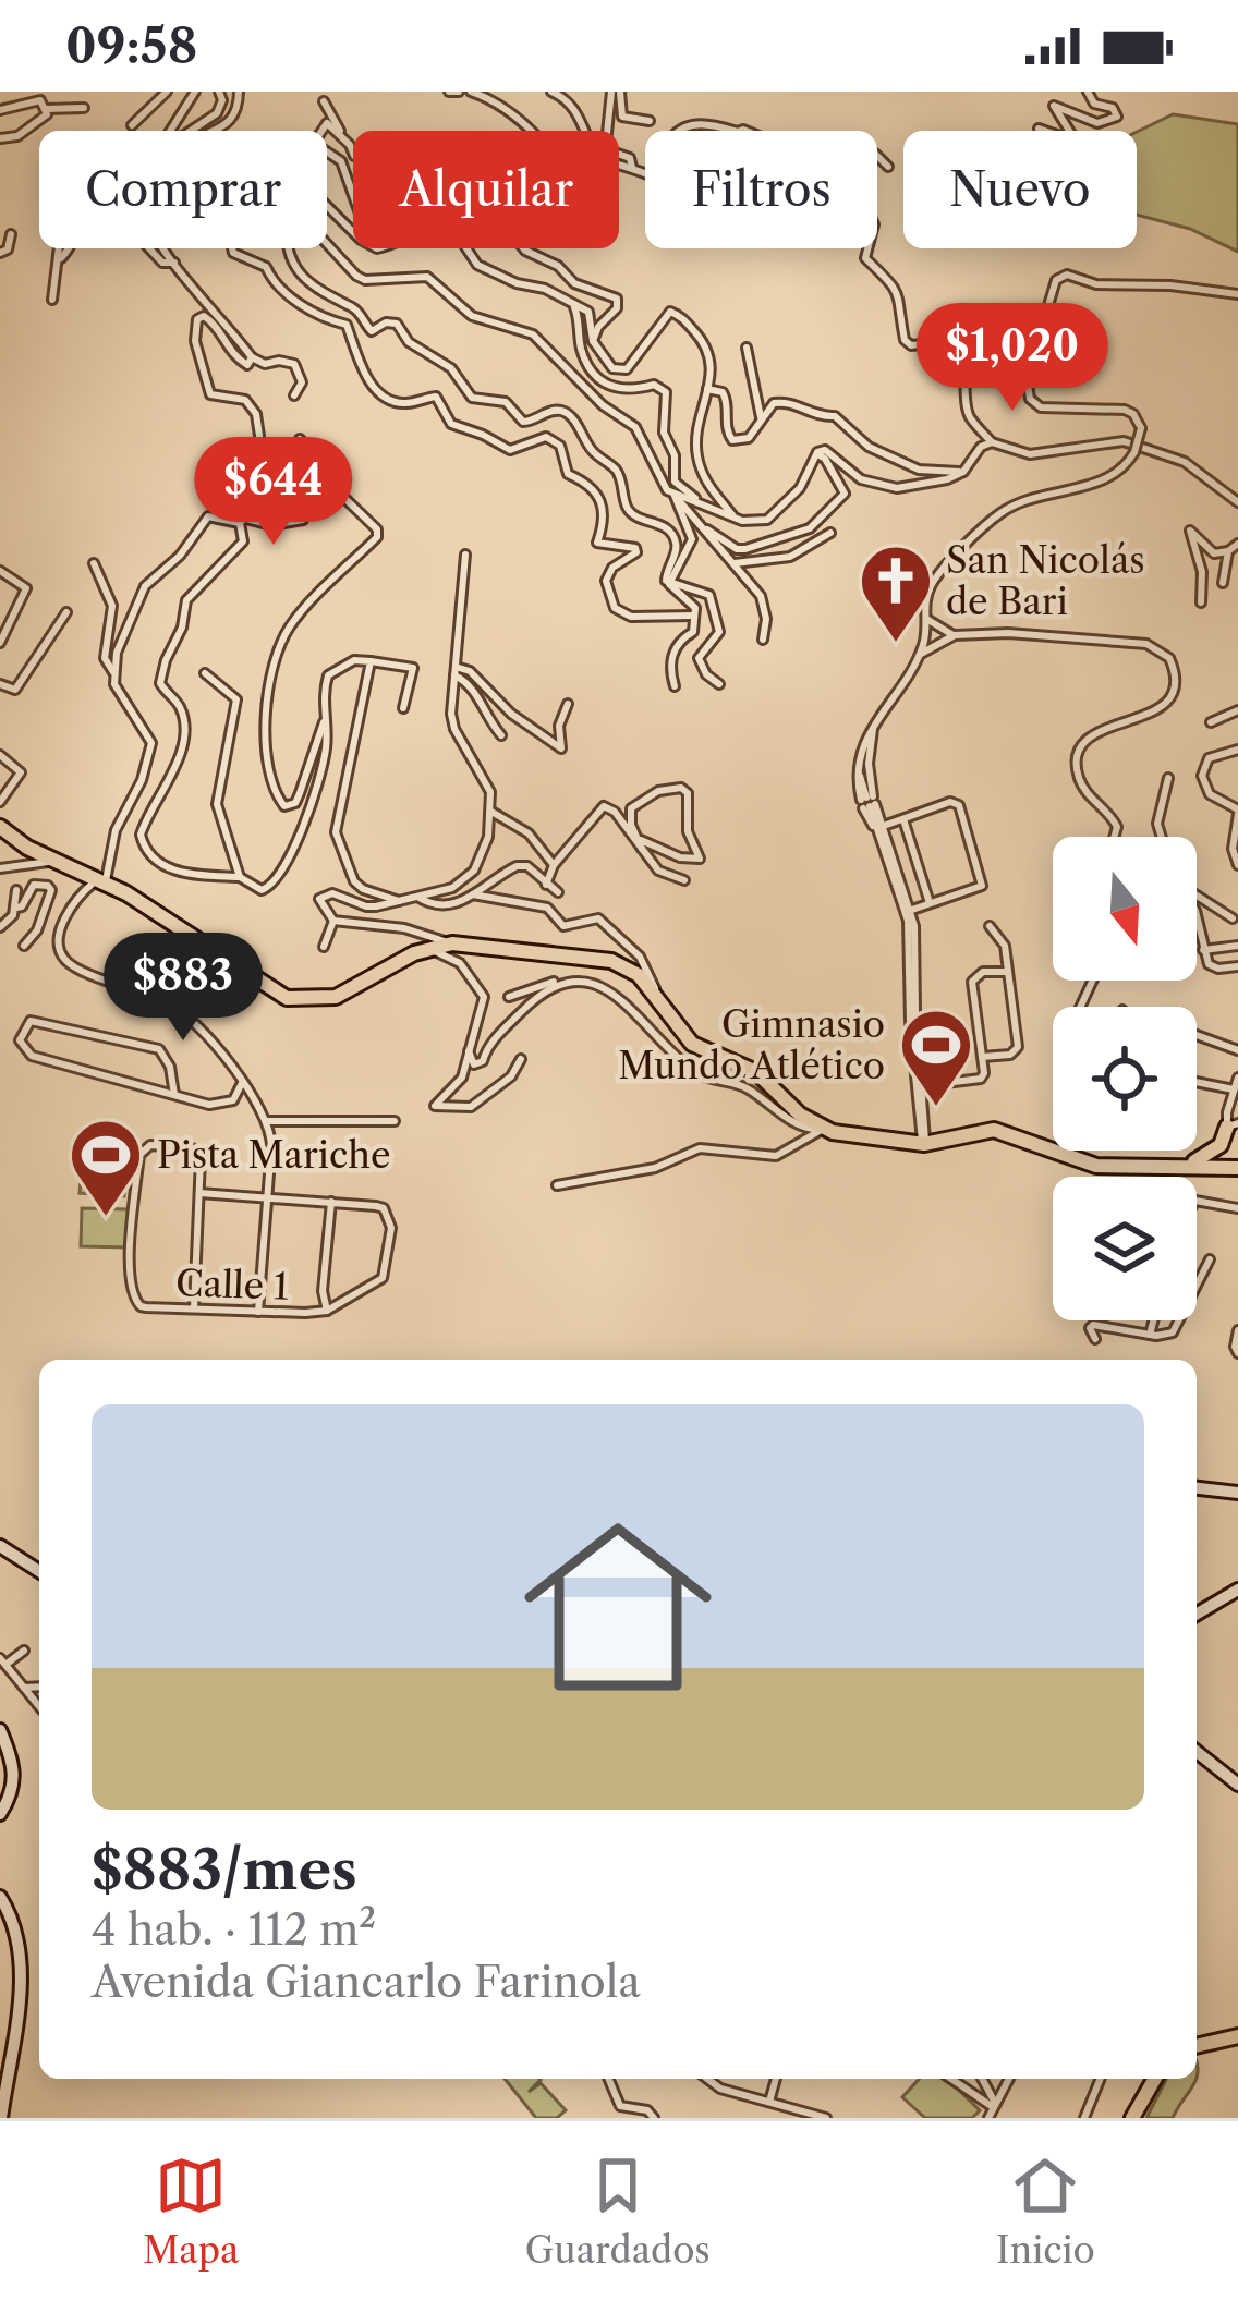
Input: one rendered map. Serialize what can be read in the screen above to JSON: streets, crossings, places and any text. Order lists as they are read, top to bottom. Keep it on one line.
{"streets":{"street":["Calle 1"]},"places":{"church":["San Nicolás de Bari"],"sports":["Gimnasio Mundo Atlético","Pista Mariche"]},"north":"bottom","page":{"status":"09:58","chip":["Comprar","Alquilar","Filtros","Nuevo"],"price":["$1,020","$644","$883"],"list":[{"name":"$883/mes","note":"4 hab. · 112 m² · Avenida Giancarlo Farinola"}],"tabs":["Mapa","Guardados","Inicio"]}}
